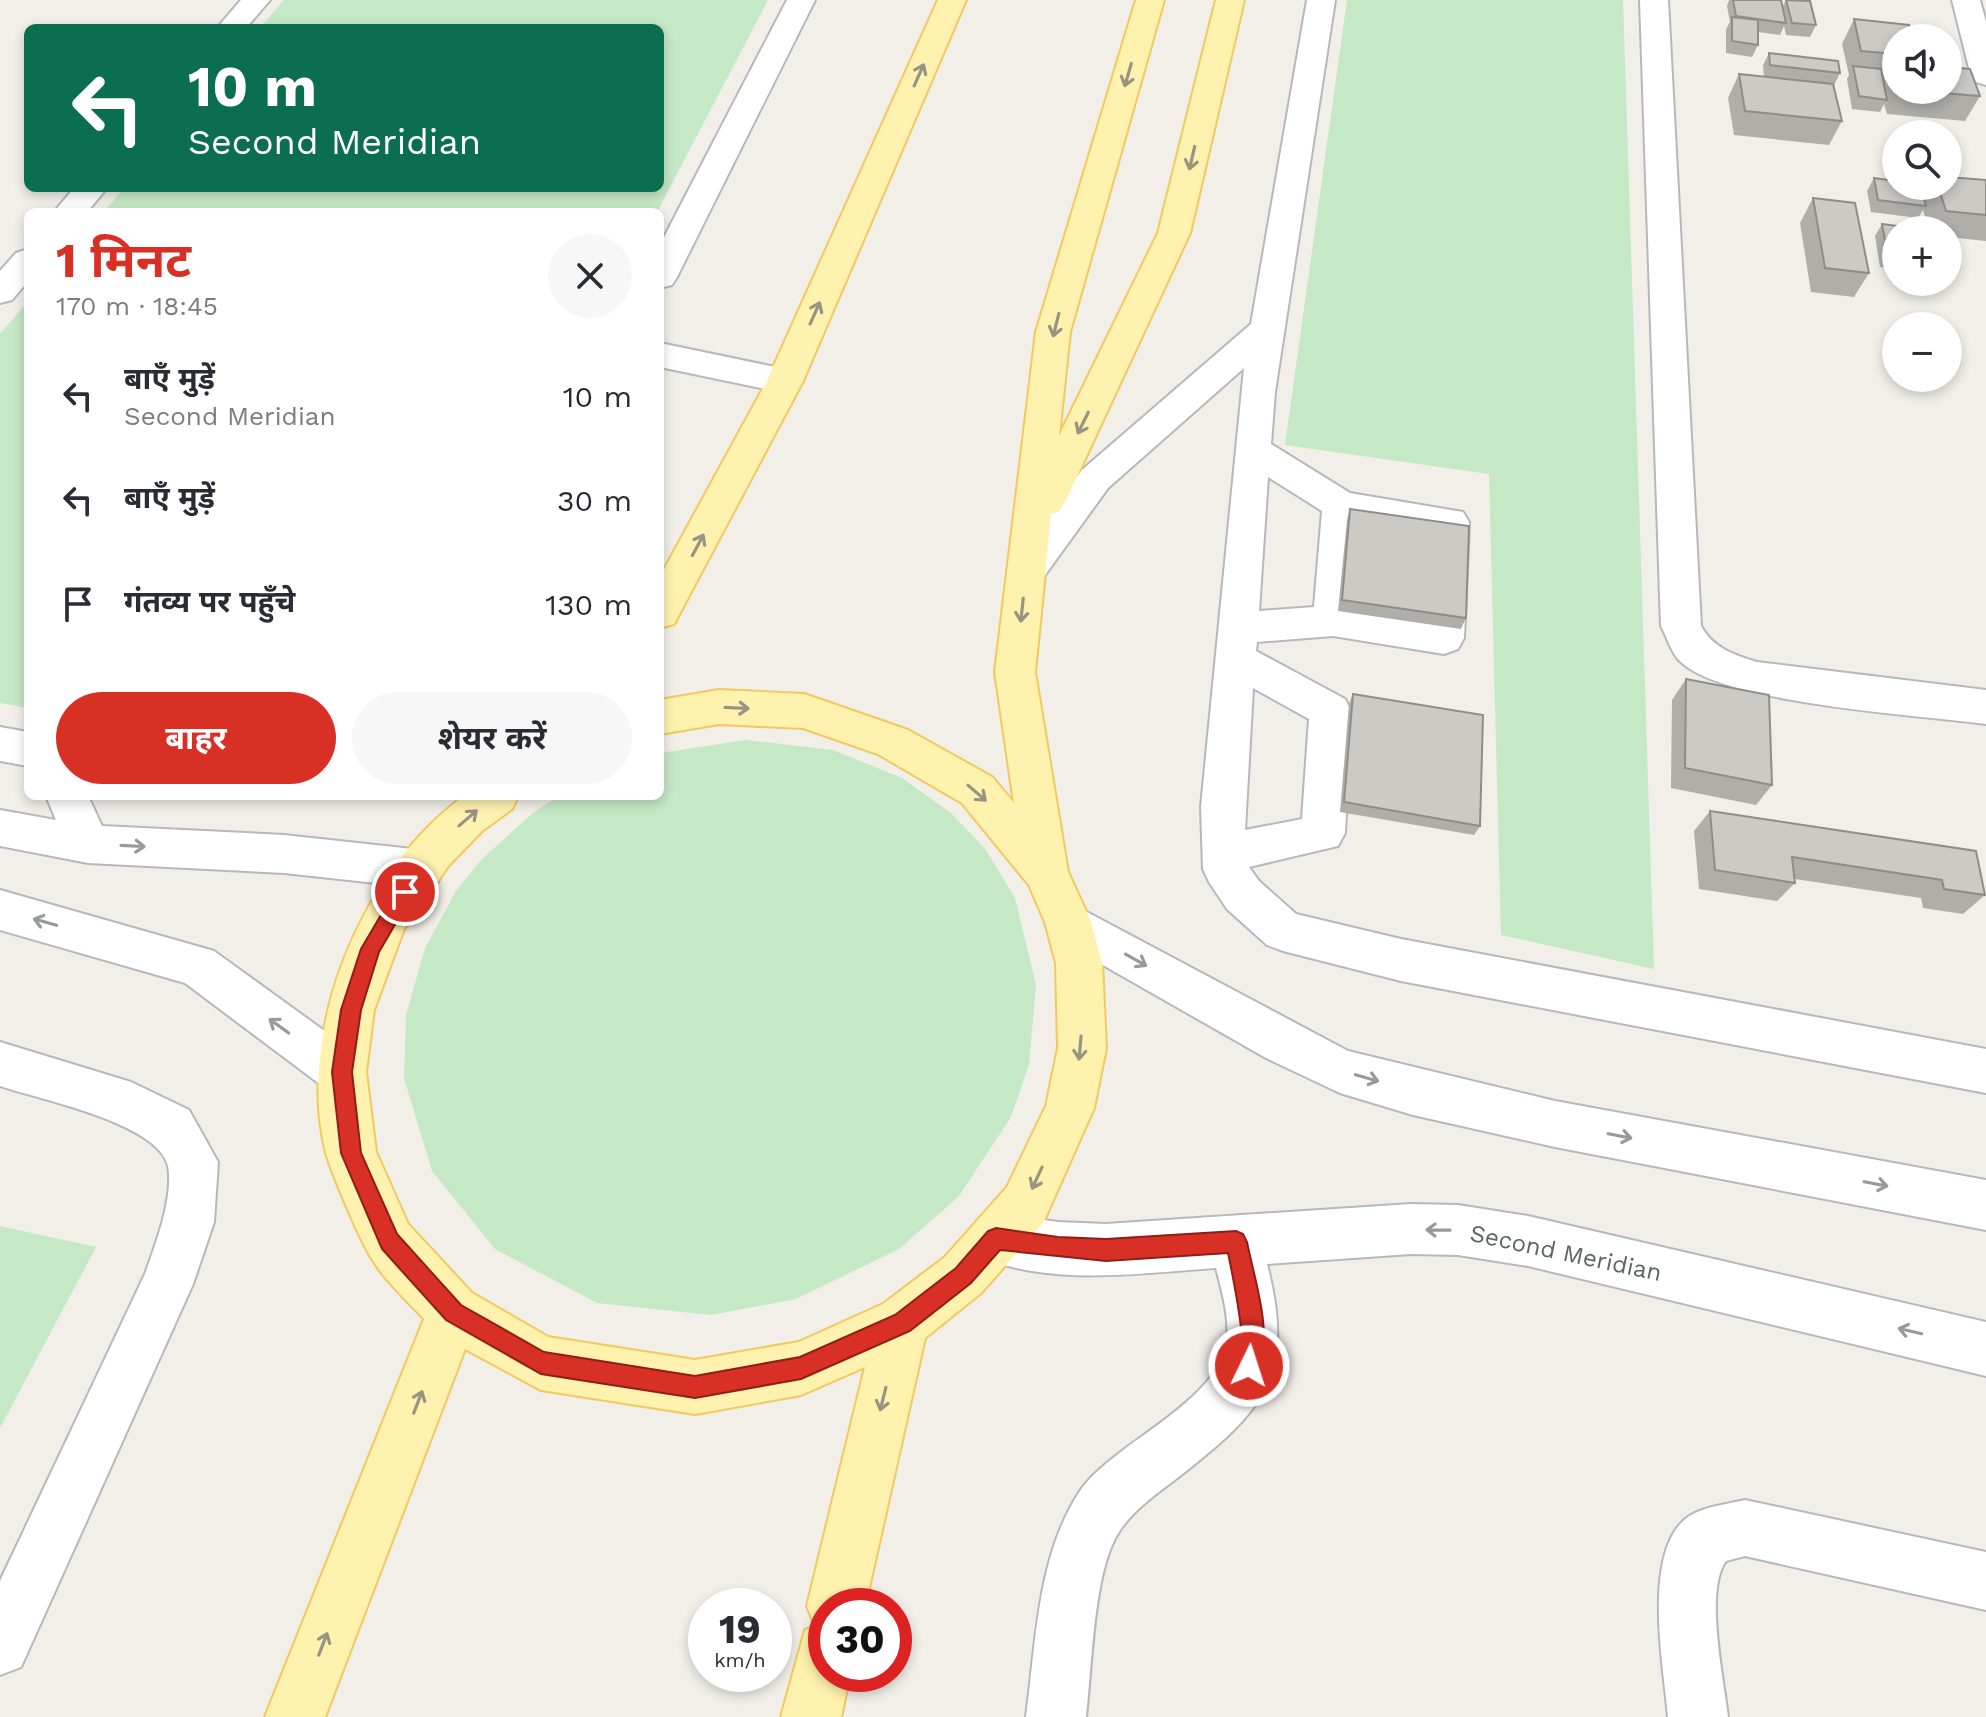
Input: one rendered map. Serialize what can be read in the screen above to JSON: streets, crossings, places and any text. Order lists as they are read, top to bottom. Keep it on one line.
{"streets":{"street":["Second Meridian"]},"page":{"map_buttons":["+","−"],"turn":["10 m","Second Meridian"],"heading":["1 मिनट","170 m · 18:45"],"list":[{"name":"बाएँ मुड़ें","note":"Second Meridian","value":"10 m"},{"name":"बाएँ मुड़ें","value":"30 m"},{"name":"गंतव्य पर पहुँचे","value":"130 m"}],"buttons":["बाहर","शेयर करें"],"speed":"19 km/h","limit":"30"}}
